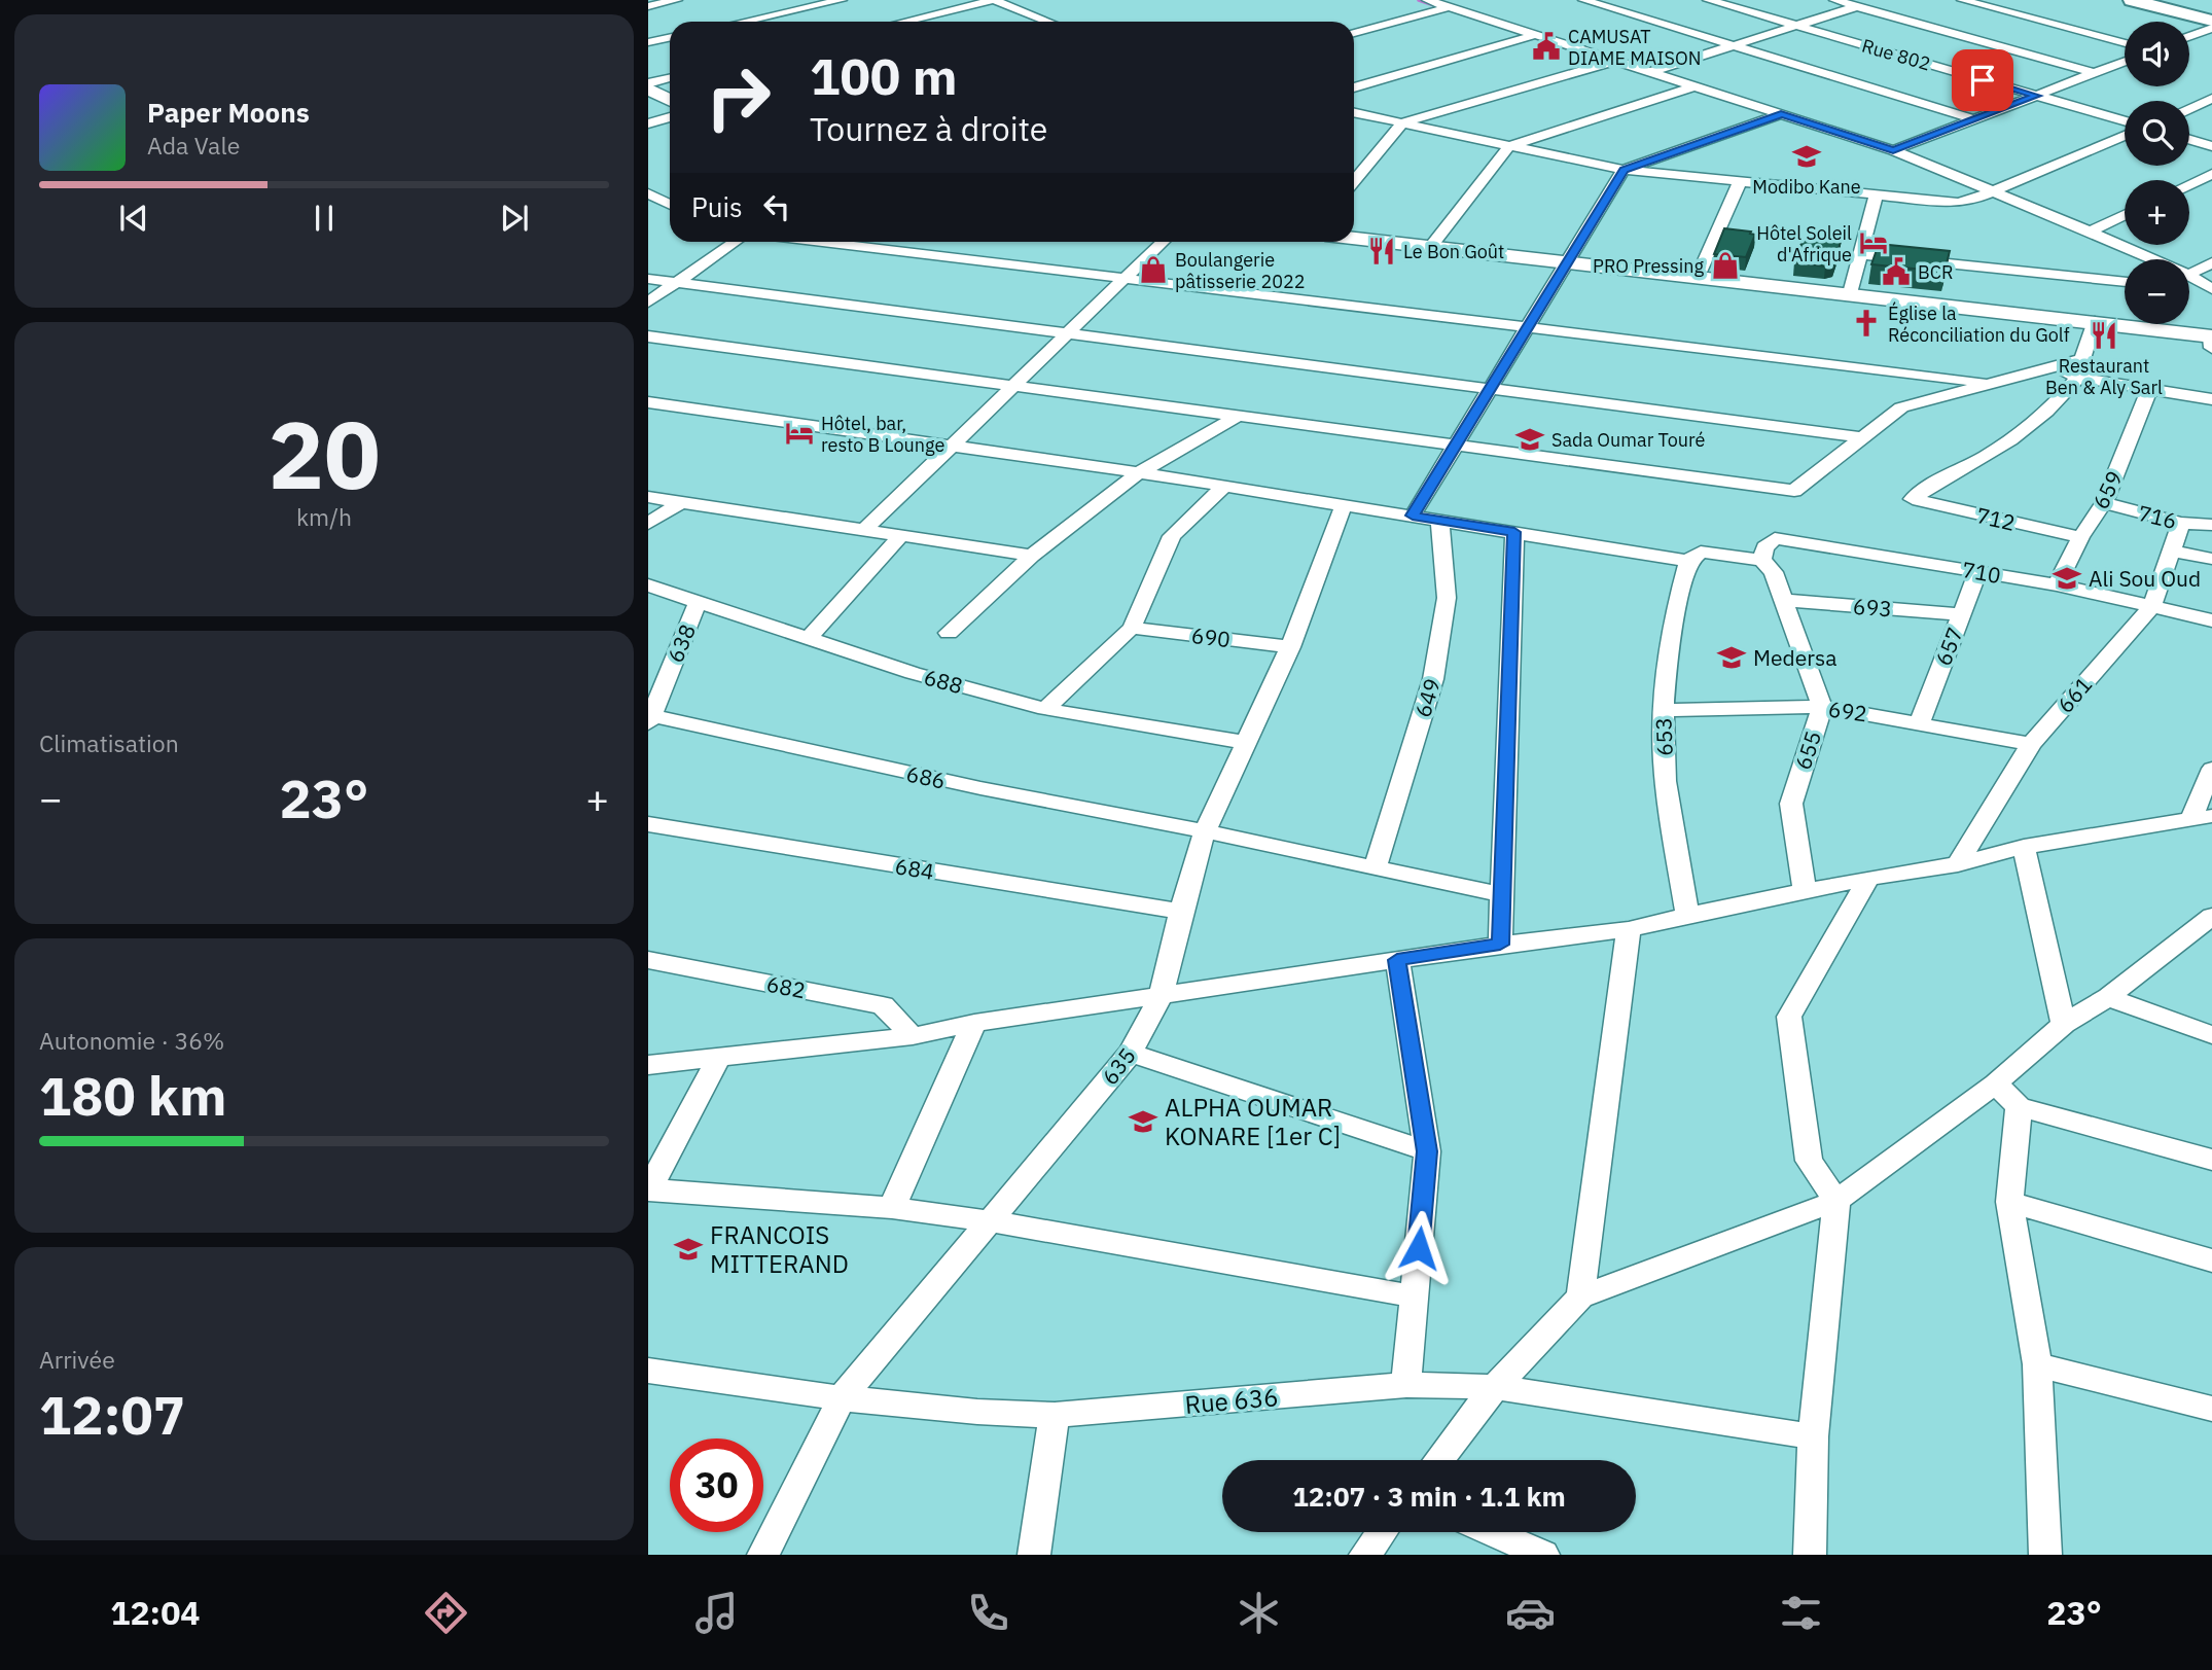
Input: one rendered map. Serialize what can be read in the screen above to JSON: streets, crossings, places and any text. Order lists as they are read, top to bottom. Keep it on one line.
{"streets":{"street":["Rue 802","659","716","712","710","693","690","638","657","688","661","649","692","653","655","686","684","682","635","Rue 636"]},"crossings":[["659","716"],["659","712"],["659","710"],["716","661"],["710","657"],["710","661"],["710","655"],["693","657"],["693","655"],["690","635"],["638","688"],["638","686"],["657","692"],["688","635"],["661","692"],["649","686"],["692","653"],["692","655"],["686","635"],["684","635"],["635","Rue 636"]],"places":{"public building":["CAMUSAT DIAME MAISON","BCR"],"school or university":["Modibo Kane","Sada Oumar Touré","Ali Sou Oud","Medersa","ALPHA OUMAR KONARE [1er C]","FRANCOIS MITTERAND"],"hotel":["Hôtel Soleil d'Afrique","Hôtel, bar, resto B Lounge"],"restaurant":["Le Bon Goût","Restaurant Ben & Aly Sarl"],"shop":["PRO Pressing","Boulangerie pâtisserie 2022"],"church":["Église la Réconciliation du Golf"]},"page":{"map_buttons":["+","−"],"turn":["100 m","Tournez à droite"],"song":["Paper Moons","Ada Vale"],"then":"Puis","tile":[["20","km/h"],"Climatisation",["Autonomie · 36%","180 km"],["Arrivée","12:07"]],"heat":["−","23°","+"],"limit":"30","trip":"12:07 · 3 min · 1.1 km","tabs":["12:04","23°"]}}
